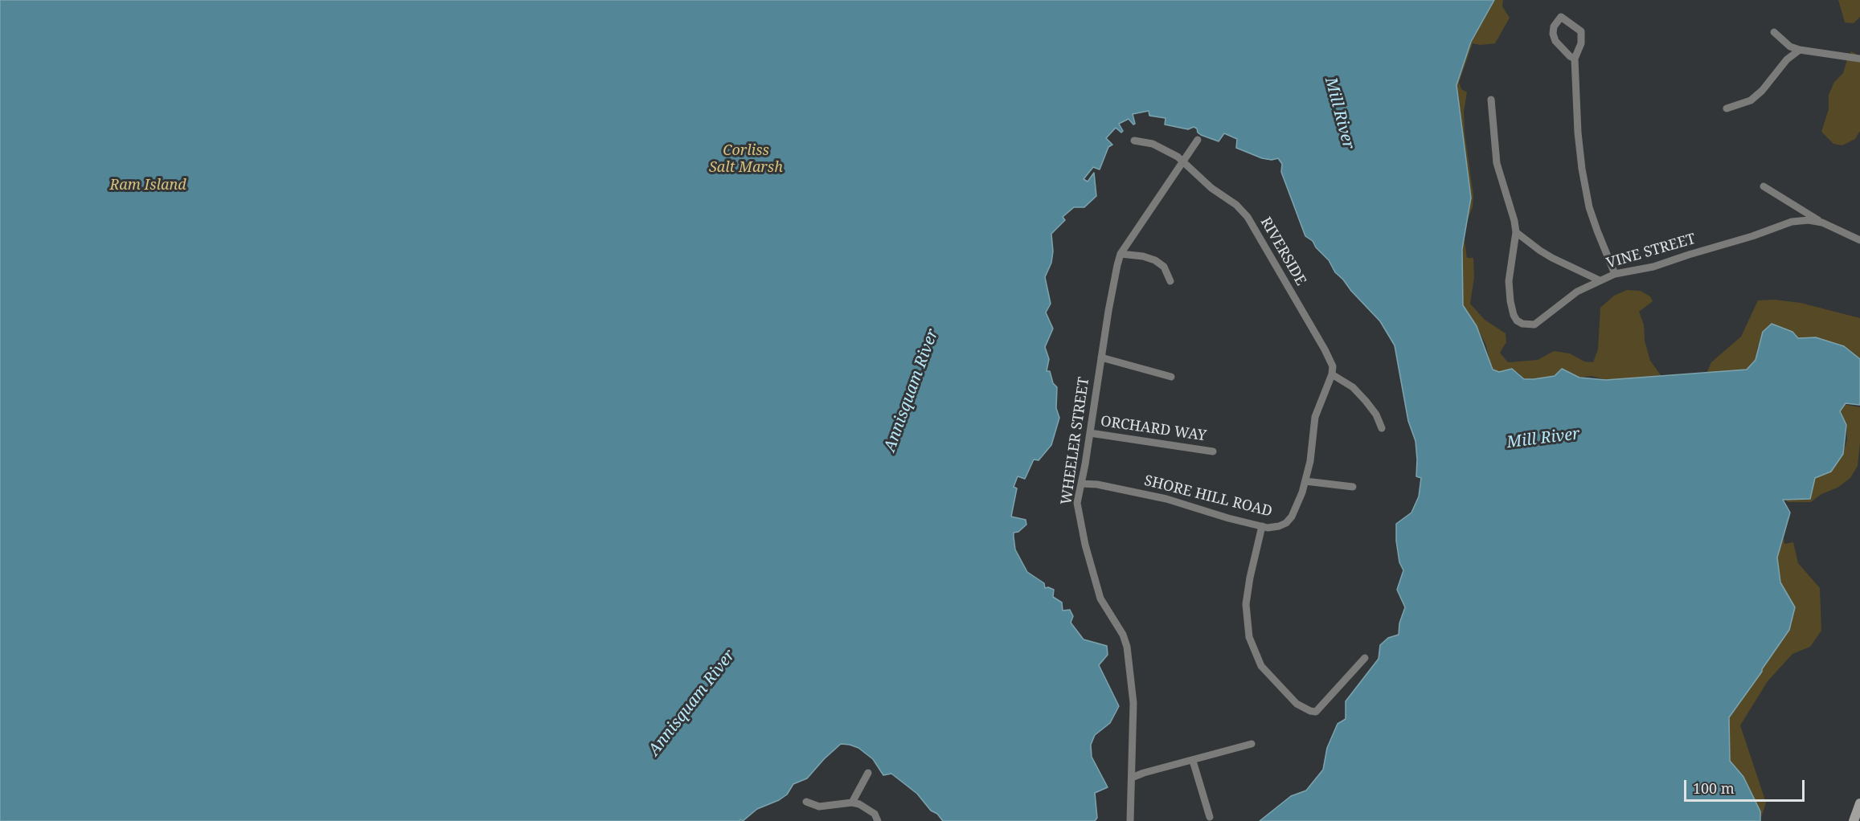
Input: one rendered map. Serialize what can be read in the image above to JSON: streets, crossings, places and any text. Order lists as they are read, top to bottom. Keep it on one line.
{"streets":{"street":["RIVERSIDE","VINE STREET","ORCHARD WAY","WHEELER STREET","SHORE HILL ROAD"]},"crossings":[["RIVERSIDE","WHEELER STREET"],["RIVERSIDE","SHORE HILL ROAD"],["ORCHARD WAY","WHEELER STREET"],["WHEELER STREET","SHORE HILL ROAD"]],"water":["Mill River","Annisquam River"],"parks":["Corliss Salt Marsh","Ram Island"],"scale_bar":"100 m"}
